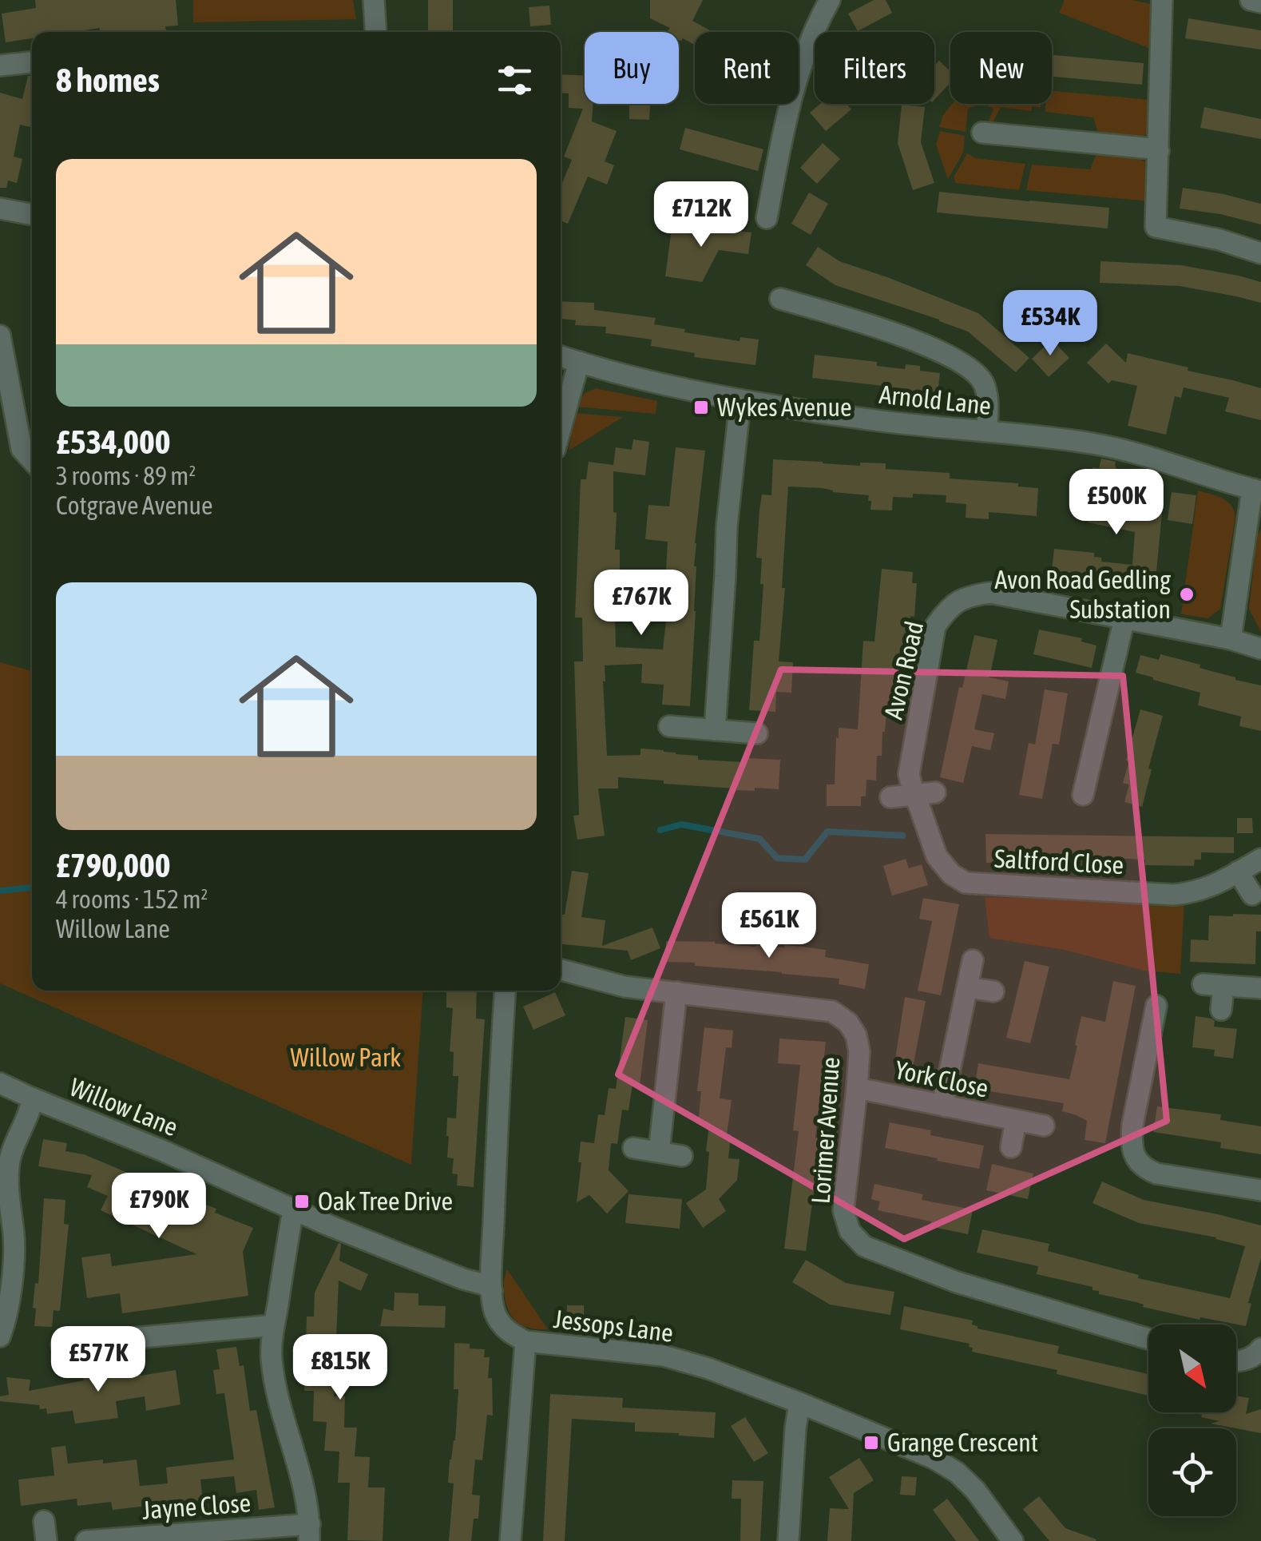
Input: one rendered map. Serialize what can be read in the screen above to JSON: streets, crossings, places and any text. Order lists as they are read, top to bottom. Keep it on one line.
{"streets":{"street":["Arnold Lane","Avon Road","Saltford Close","York Close","Willow Lane","Lorimer Avenue","Jessops Lane","Jayne Close"]},"crossings":[["Avon Road","Saltford Close"],["York Close","Lorimer Avenue"],["Willow Lane","Jessops Lane"]],"parks":["Willow Park"],"places":{"transit":["Wykes Avenue","Oak Tree Drive","Grange Crescent"],"other":["Avon Road Gedling Substation"]},"north":"bottom right","page":{"chip":["Buy","Rent","Filters","New"],"heading":"8 homes","list":[{"name":"£534,000","note":"3 rooms · 89 m² · Cotgrave Avenue"},{"name":"£790,000","note":"4 rooms · 152 m² · Willow Lane"}],"price":["£712K","£534K","£500K","£767K","£561K","£790K","£577K","£815K"]}}
